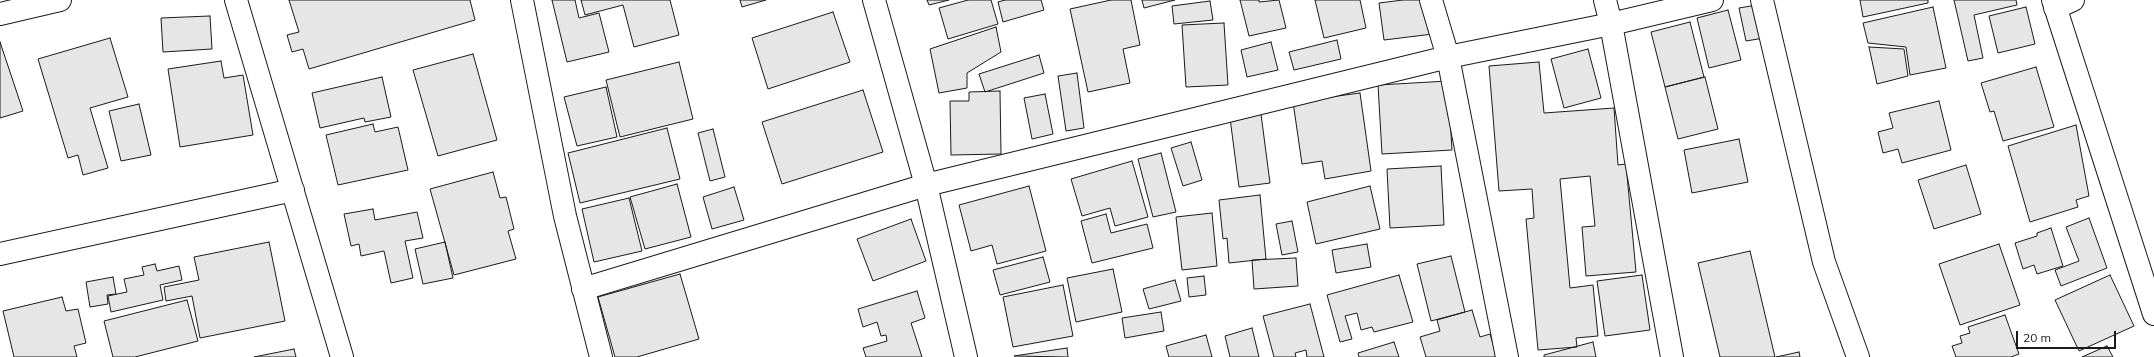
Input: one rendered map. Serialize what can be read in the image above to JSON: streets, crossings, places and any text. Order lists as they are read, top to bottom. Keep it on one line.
{"scale_bar":"20 m"}
